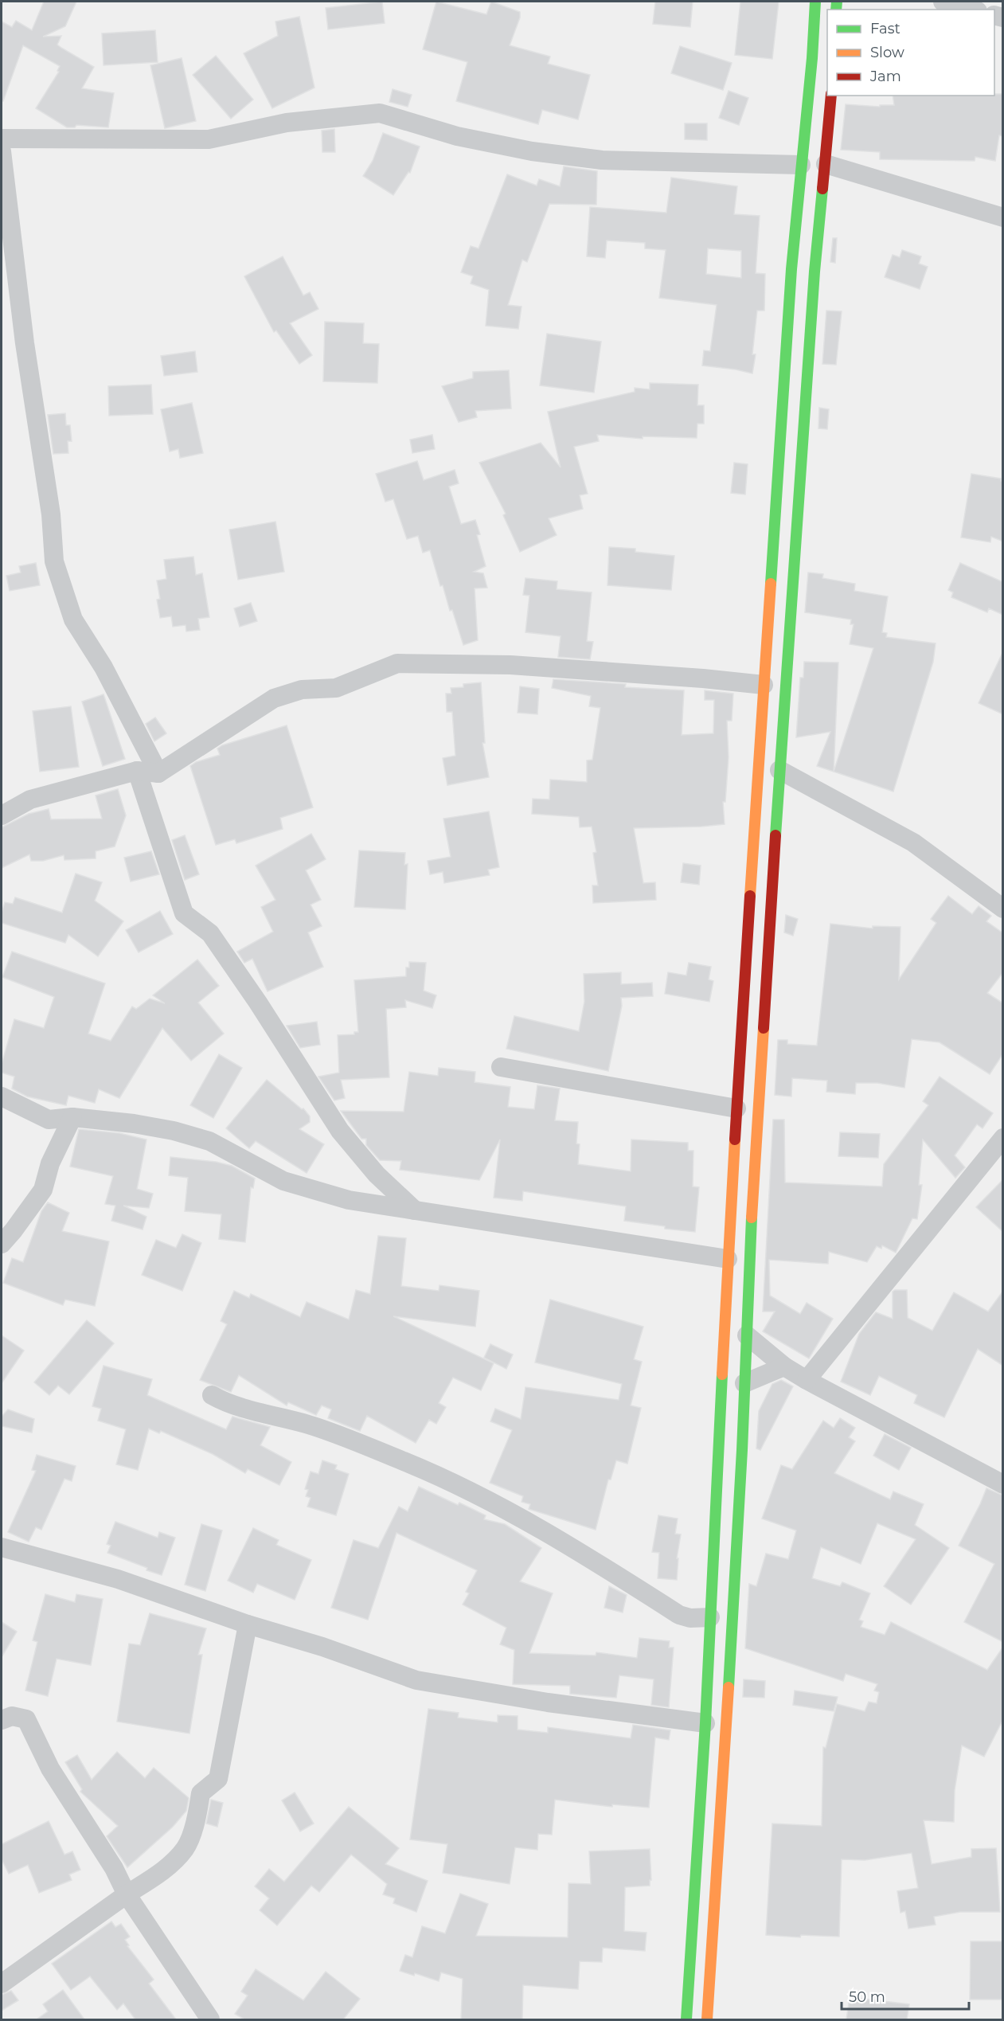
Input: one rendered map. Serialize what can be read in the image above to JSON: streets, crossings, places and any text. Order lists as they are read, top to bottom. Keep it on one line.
{"legend":["Fast","Slow","Jam"],"scale_bar":"50 m"}
